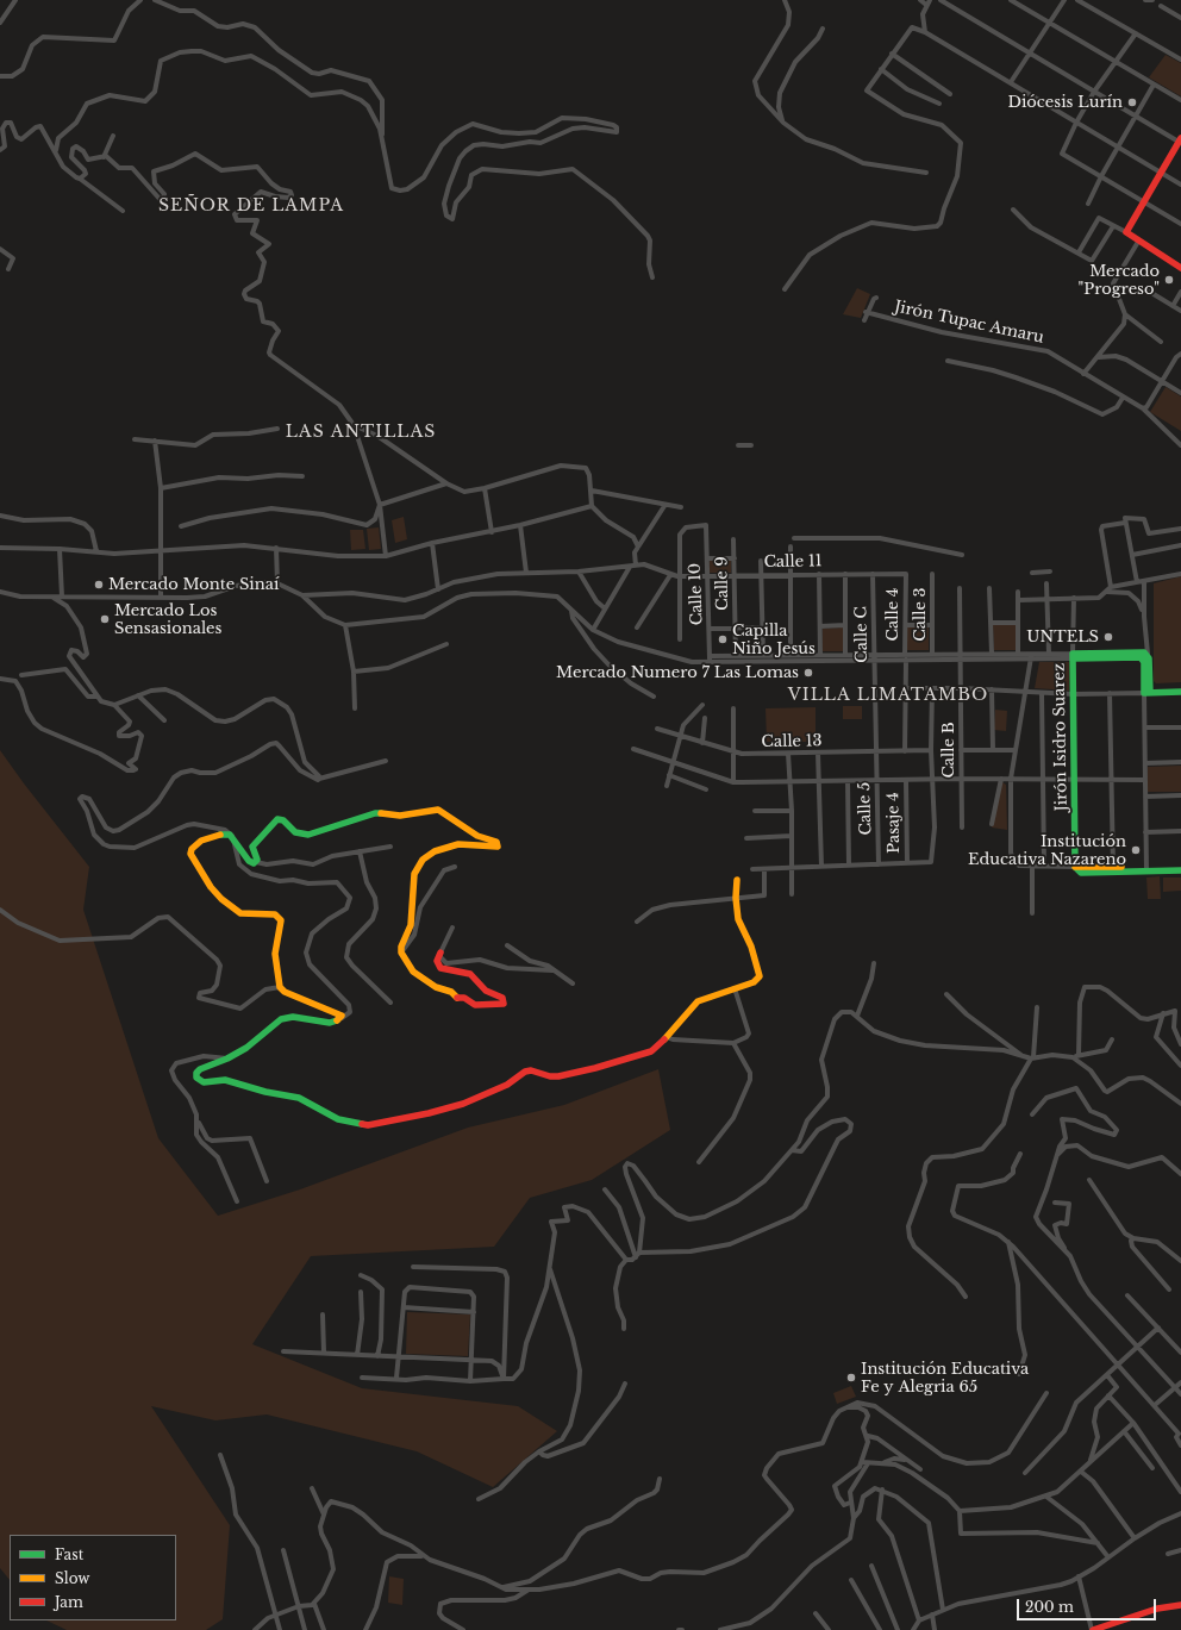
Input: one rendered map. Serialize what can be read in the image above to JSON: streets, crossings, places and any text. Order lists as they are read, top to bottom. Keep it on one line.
{"streets":{"street":["Jirón Tupac Amaru","Calle 11","Calle 9","Calle 10","Calle 4","Calle 3","Calle C","Jirón Isidro Suarez","Calle 13","Calle B","Calle 5","Pasaje 4"]},"crossings":[["Calle 11","Calle 9"],["Calle 11","Calle 10"],["Calle 11","Calle 4"],["Calle 11","Calle C"],["Calle 4","Calle 13"],["Calle C","Calle 13"],["Calle C","Calle 5"],["Calle 13","Calle 5"]],"districts":["SEÑOR DE LAMPA","LAS ANTILLAS","VILLA LIMATAMBO"],"places":["Diócesis Lurín","Mercado \"Progreso\"","Mercado Monte Sinaí","Mercado Los Sensasionales","UNTELS","Capilla Niño Jesús","Mercado Numero 7 Las Lomas","Institución Educativa Nazareno","Institución Educativa Fe y Alegria 65"],"legend":["Fast","Slow","Jam"],"scale_bar":"200 m"}
